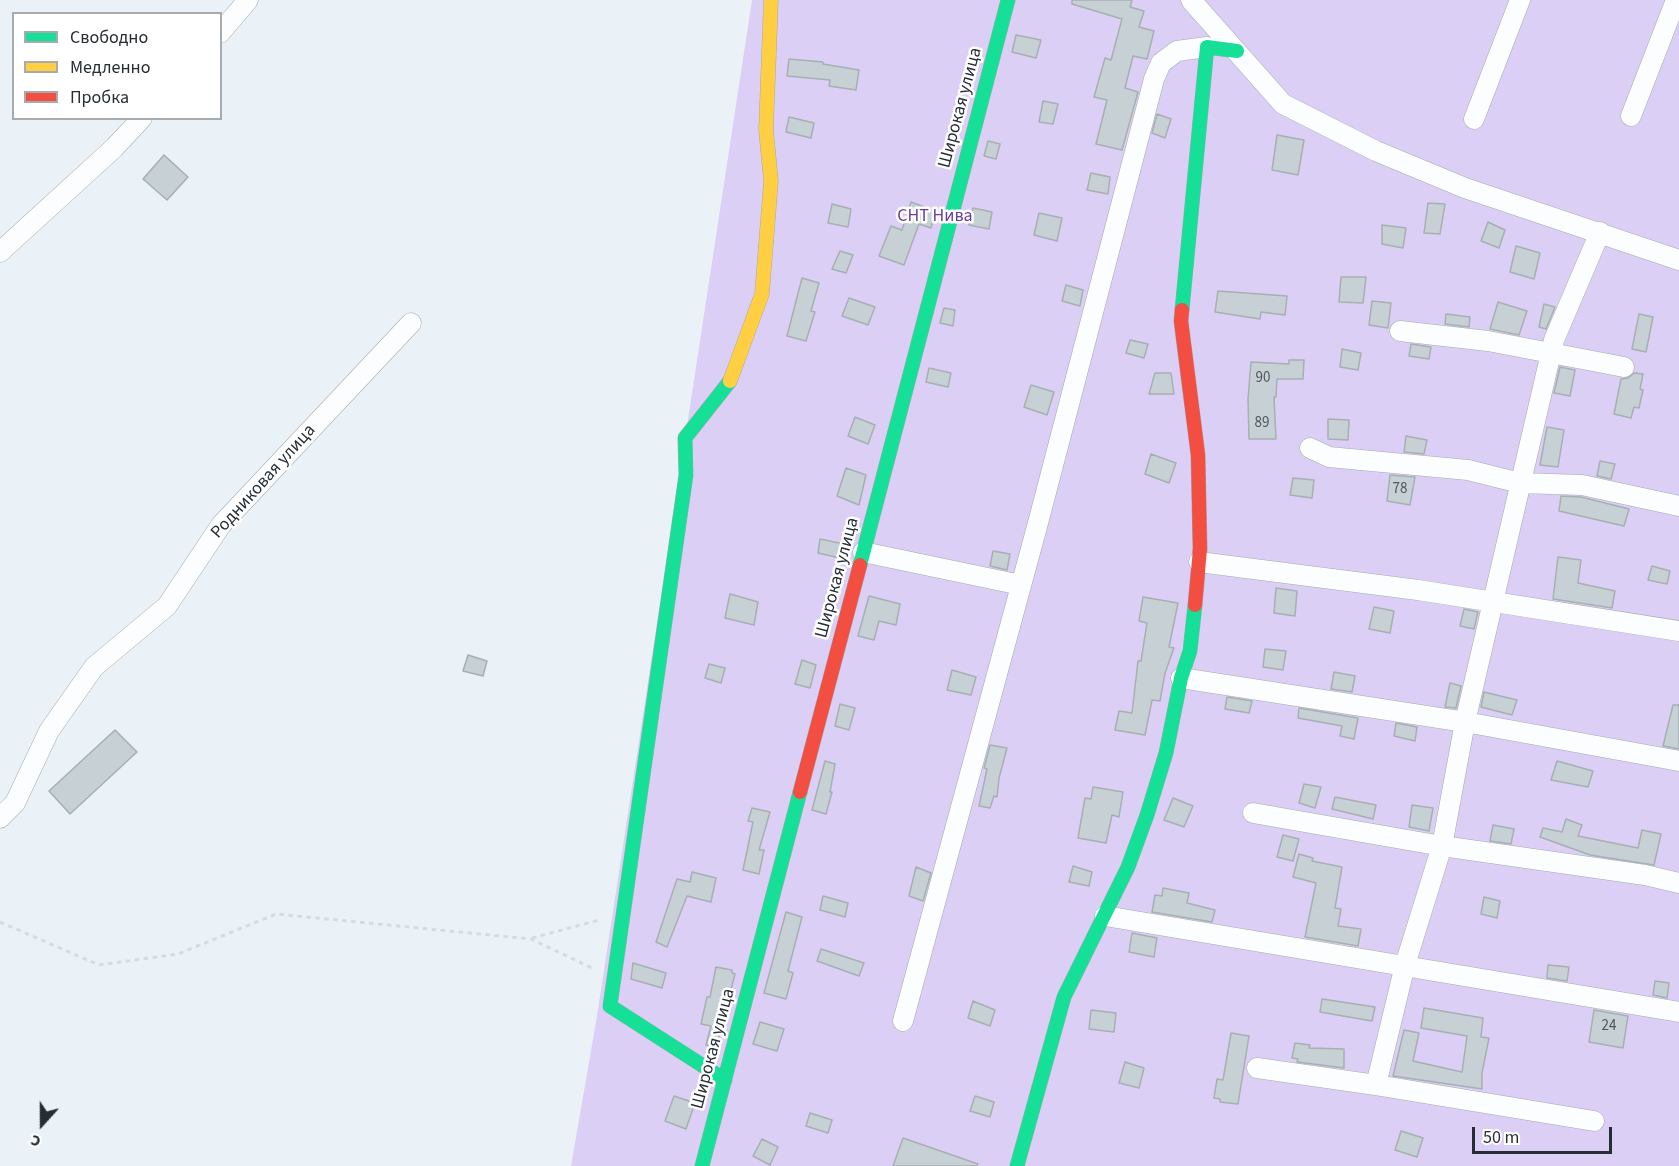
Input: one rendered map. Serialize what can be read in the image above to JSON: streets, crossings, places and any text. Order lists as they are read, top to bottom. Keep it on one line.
{"streets":{"street":["Широкая улица","Родниковая улица"]},"parks":["СНТ Нива"],"house_numbers":["90","89","78","24"],"legend":["Свободно","Медленно","Пробка"],"scale_bar":"50 m","north":"bottom"}
